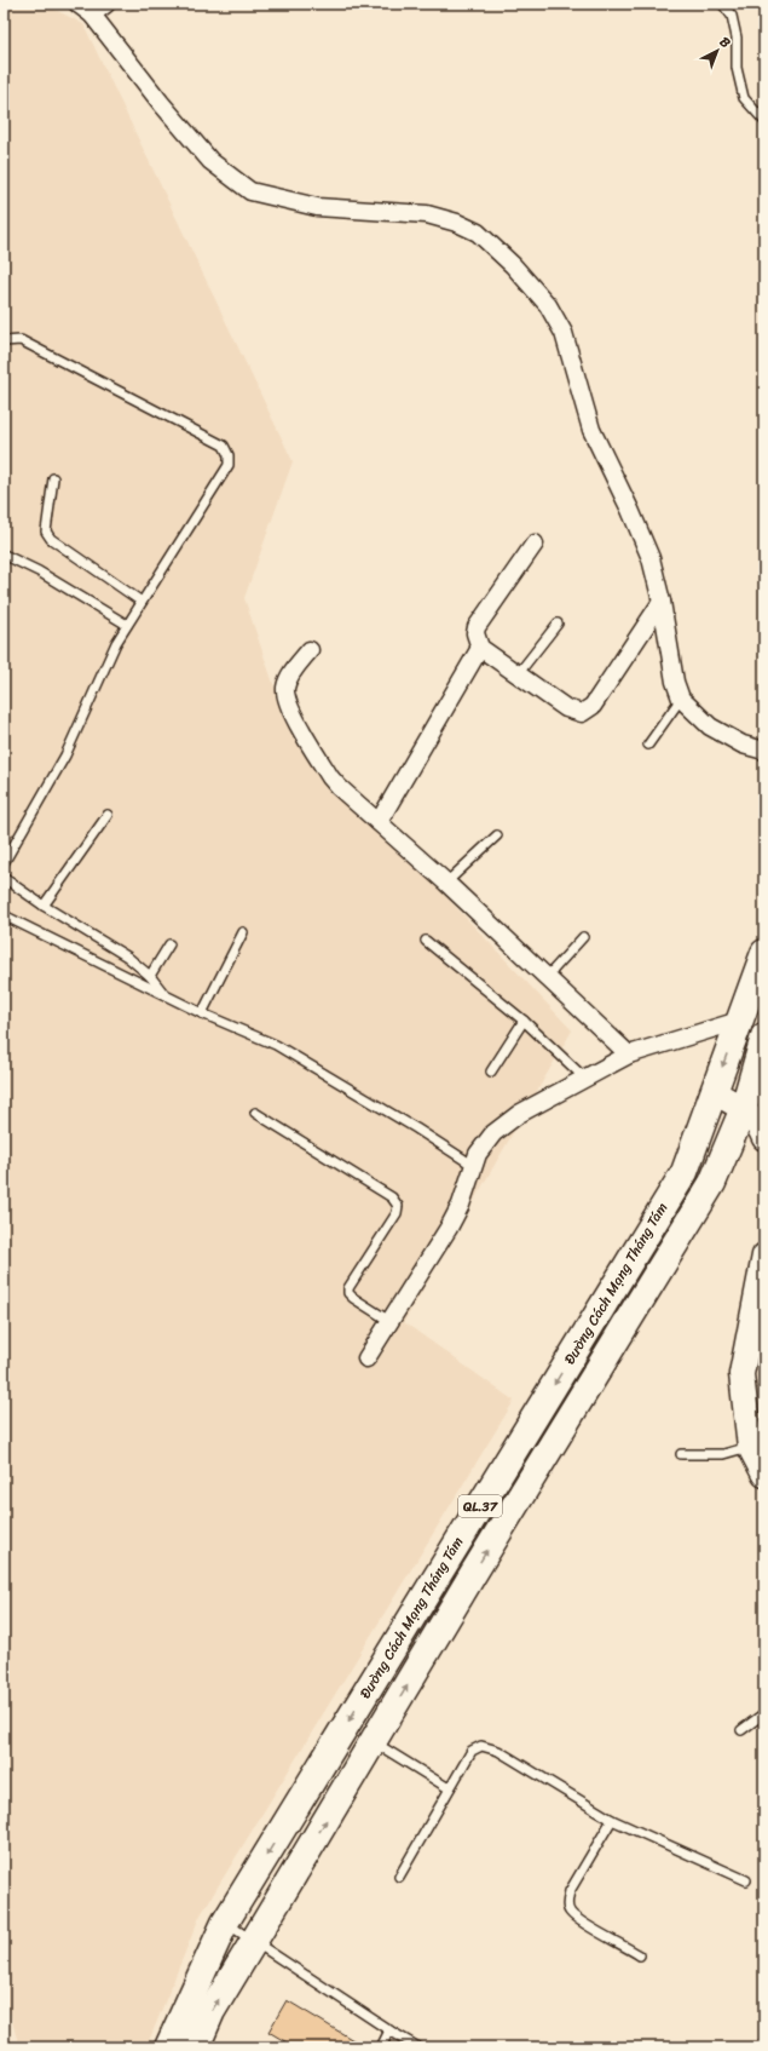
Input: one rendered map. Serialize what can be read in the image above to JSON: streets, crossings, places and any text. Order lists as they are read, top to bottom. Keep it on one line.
{"streets":{"main road":["Đường Cách Mạng Tháng Tám","QL.37"]},"north":"top right"}
